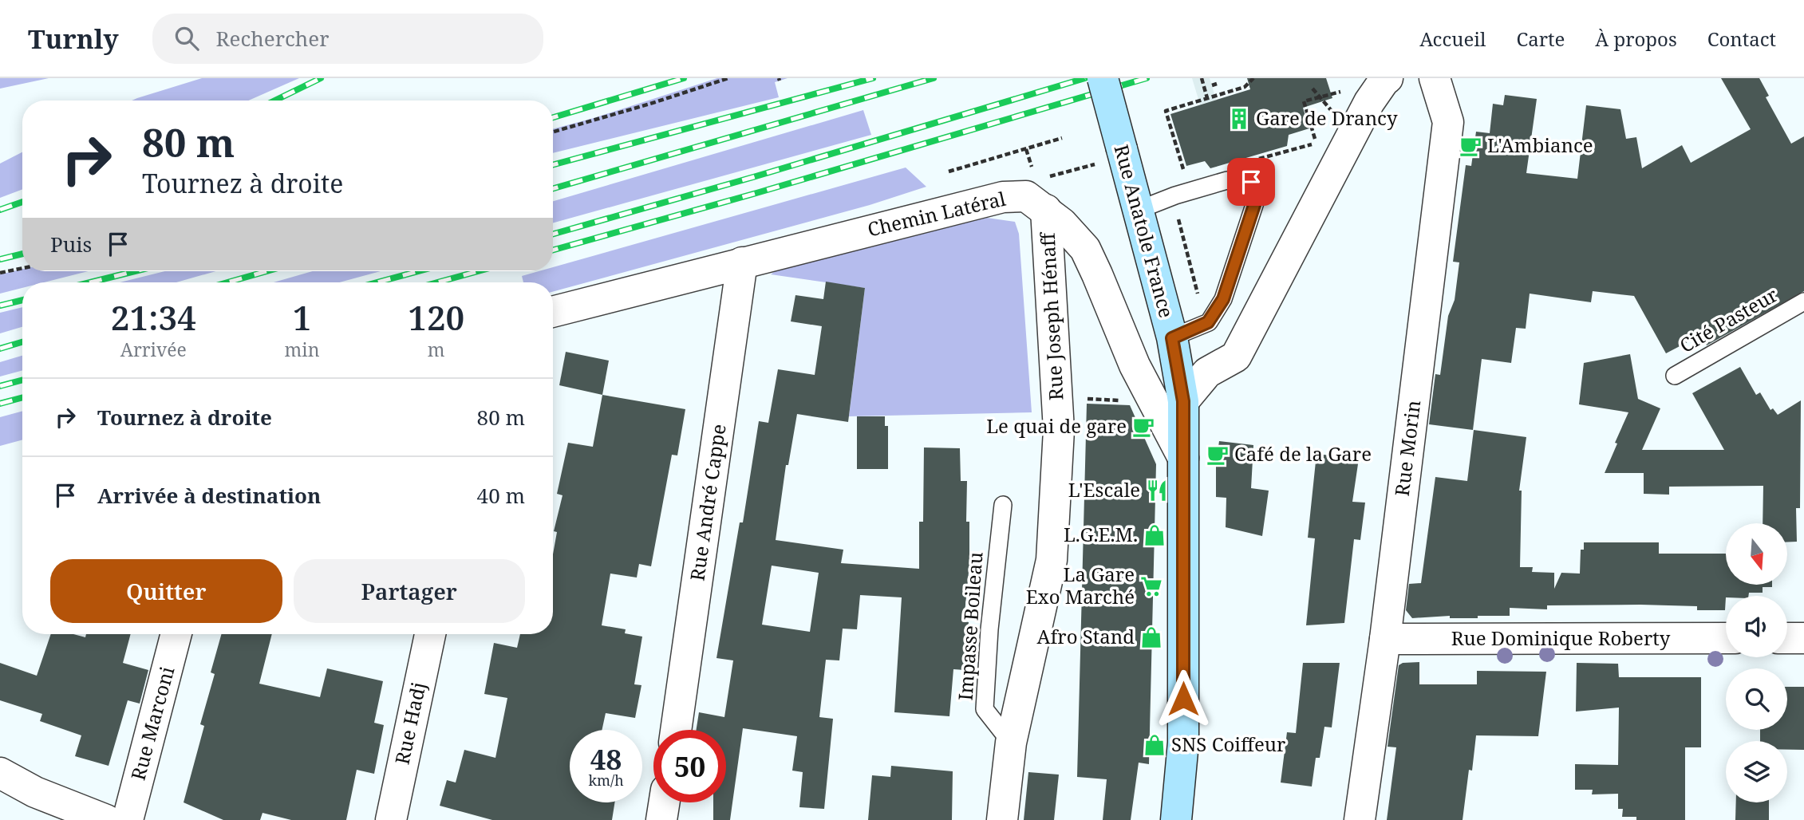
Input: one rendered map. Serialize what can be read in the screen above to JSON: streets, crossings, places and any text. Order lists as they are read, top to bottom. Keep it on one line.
{"streets":{"main road":["Rue Anatole France"],"street":["Chemin Latéral","Rue Joseph Hénaff","Rue Morin","Rue André Cappe","Rue Dominique Roberty","Rue Marconi","Rue Hadj"],"lane":["Cité Pasteur","Impasse Boileau"]},"crossings":[["Chemin Latéral","Rue Anatole France"],["Chemin Latéral","Rue Joseph Hénaff"],["Chemin Latéral","Rue André Cappe"],["Rue Joseph Hénaff","Impasse Boileau"],["Rue Morin","Rue Dominique Roberty"]],"places":{"building":["Gare de Drancy"],"cafe":["L'Ambiance","Le quai de gare","Café de la Gare"],"restaurant":["L'Escale"],"shop":["L.G.E.M.","Afro Stand","SNS Coiffeur"],"supermarket":["La Gare Exo Marché"]},"north":"bottom","page":{"header":"Turnly","search":"Rechercher","nav":["Accueil","Carte","À propos","Contact"],"turn":["80 m","Tournez à droite"],"then":"Puis","eta":["21:34","Arrivée","1","min","120","m"],"list":[{"name":"Tournez à droite","value":"80 m"},{"name":"Arrivée à destination","value":"40 m"}],"buttons":["Quitter","Partager"],"speed":"48 km/h","limit":"50"}}
